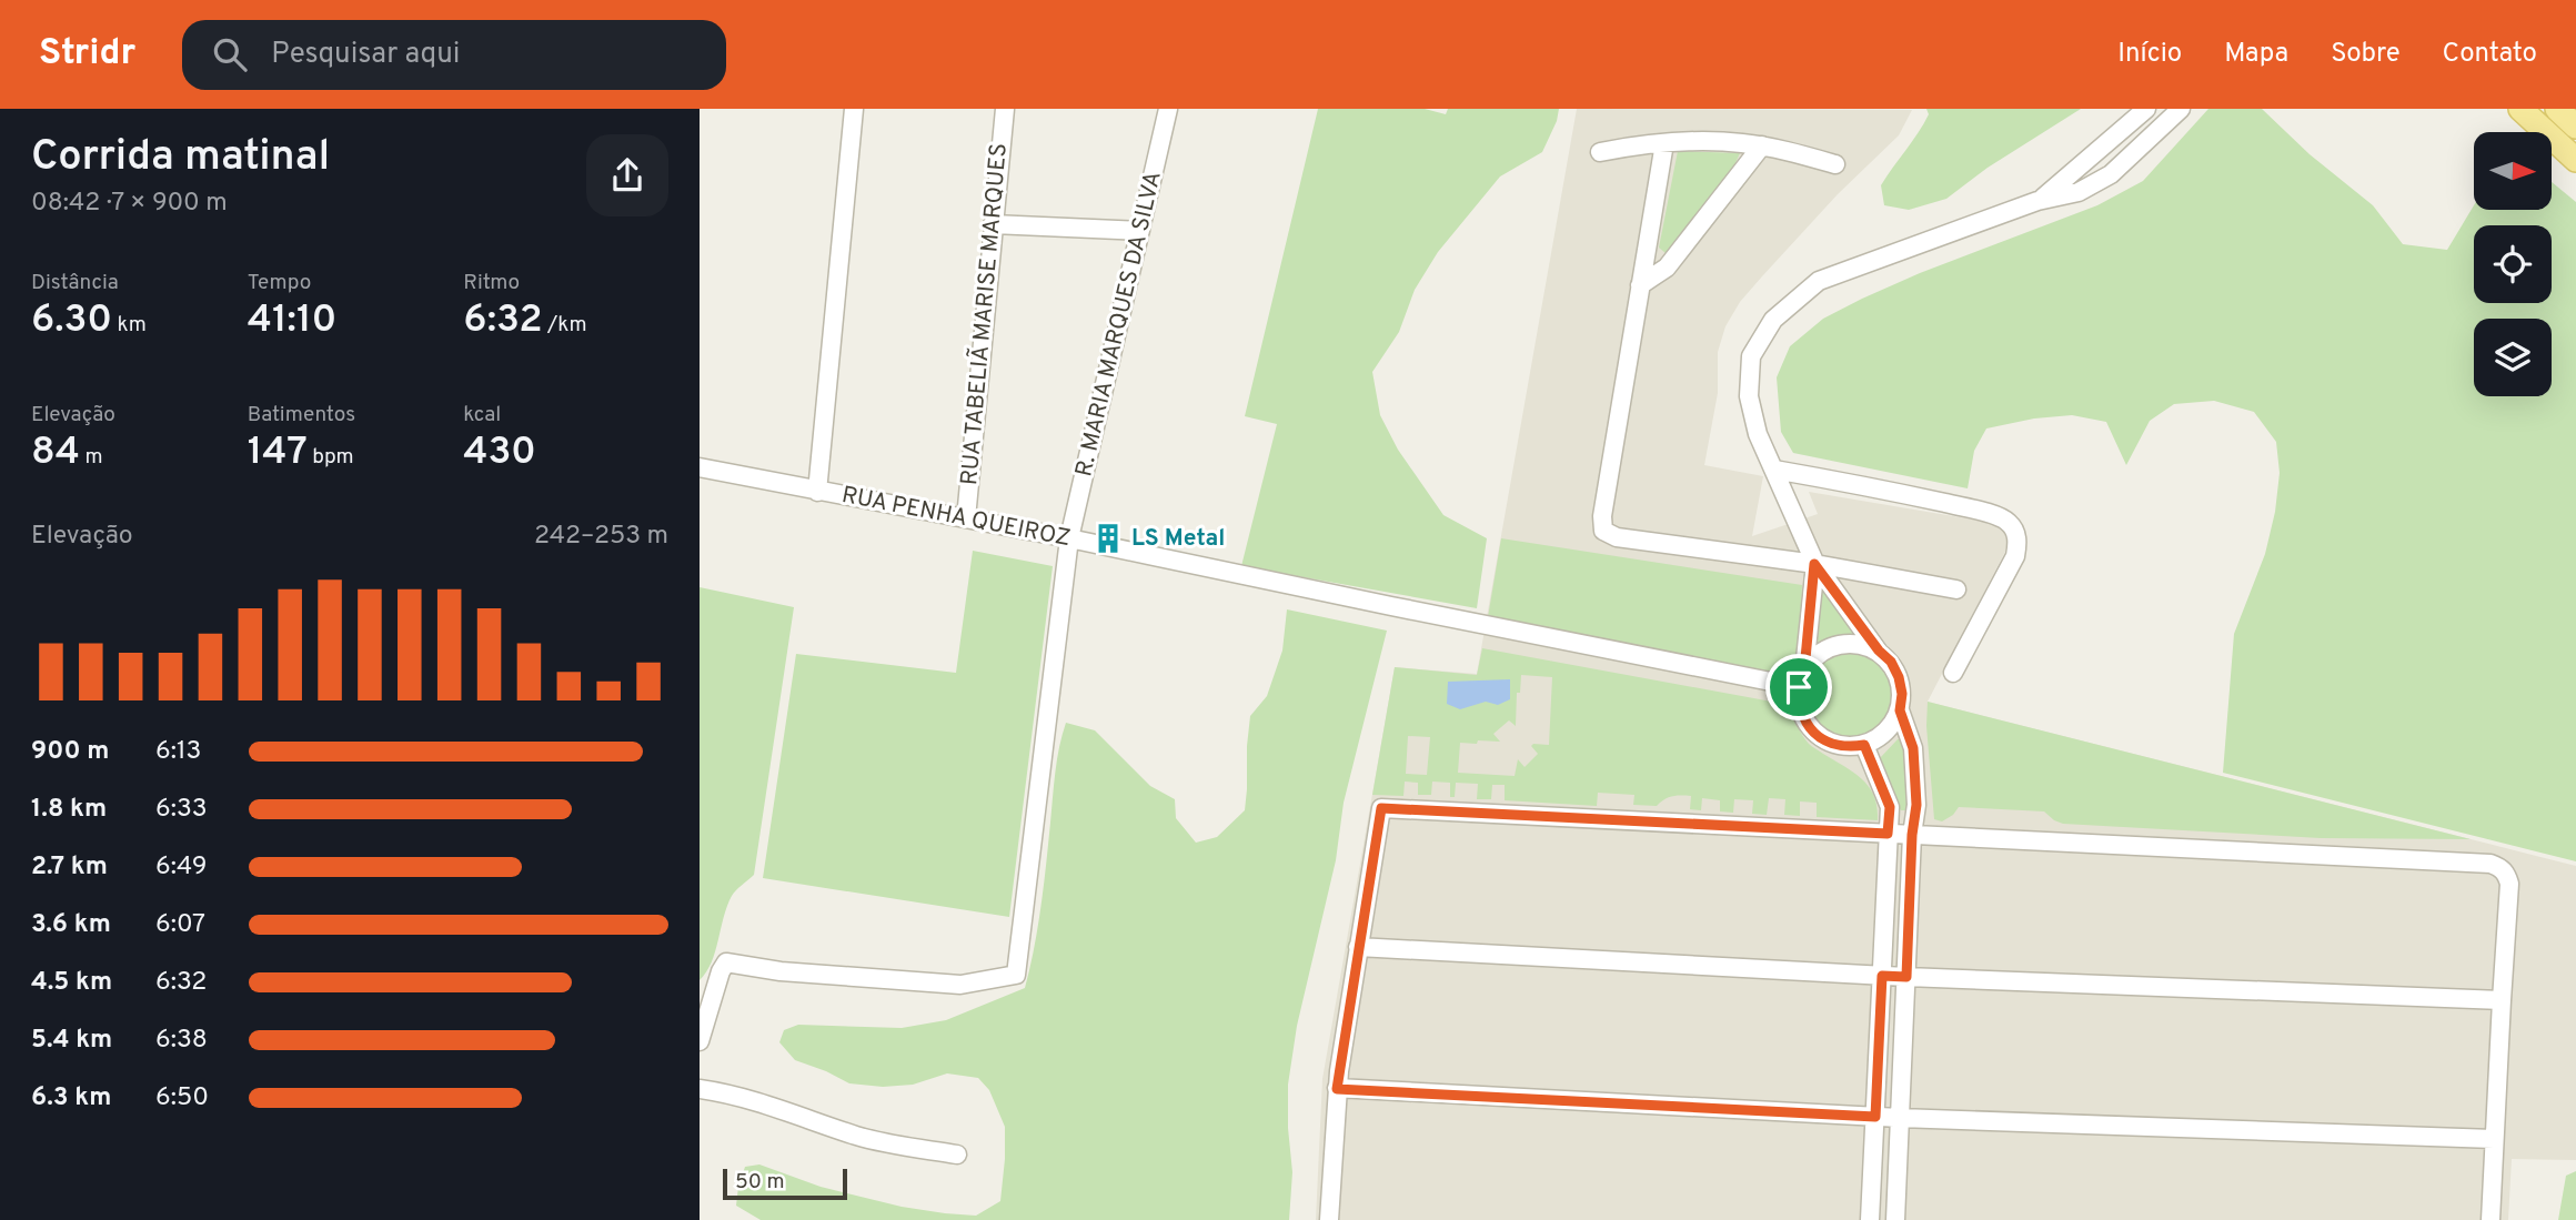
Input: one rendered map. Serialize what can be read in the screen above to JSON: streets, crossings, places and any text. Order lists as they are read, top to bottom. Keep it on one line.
{"streets":{"street":["RUA TABELIÃ MARISE MARQUES","R. MARIA MARQUES DA SILVA","RUA PENHA QUEIROZ"]},"crossings":[["RUA TABELIÃ MARISE MARQUES","RUA PENHA QUEIROZ"],["R. MARIA MARQUES DA SILVA","RUA PENHA QUEIROZ"]],"places":{"building":["LS Metal"]},"scale_bar":"50 m","north":"right","page":{"header":"Stridr","search":"Pesquisar aqui","nav":["Início","Mapa","Sobre","Contato"],"heading":["Corrida matinal","08:42 · 7 × 900 m"],"stats":[["Distância","6.30 km"],["Tempo","41:10"],["Ritmo","6:32 /km"],["Elevação","84 m"],["Batimentos","147 bpm"],["kcal","430"]],"chart":["Elevação","242–253 m"],"list":[{"name":"900 m","note":"6:13"},{"name":"1.8 km","note":"6:33"},{"name":"2.7 km","note":"6:49"},{"name":"3.6 km","note":"6:07"},{"name":"4.5 km","note":"6:32"},{"name":"5.4 km","note":"6:38"},{"name":"6.3 km","note":"6:50"}],"scale":"50 m"}}
